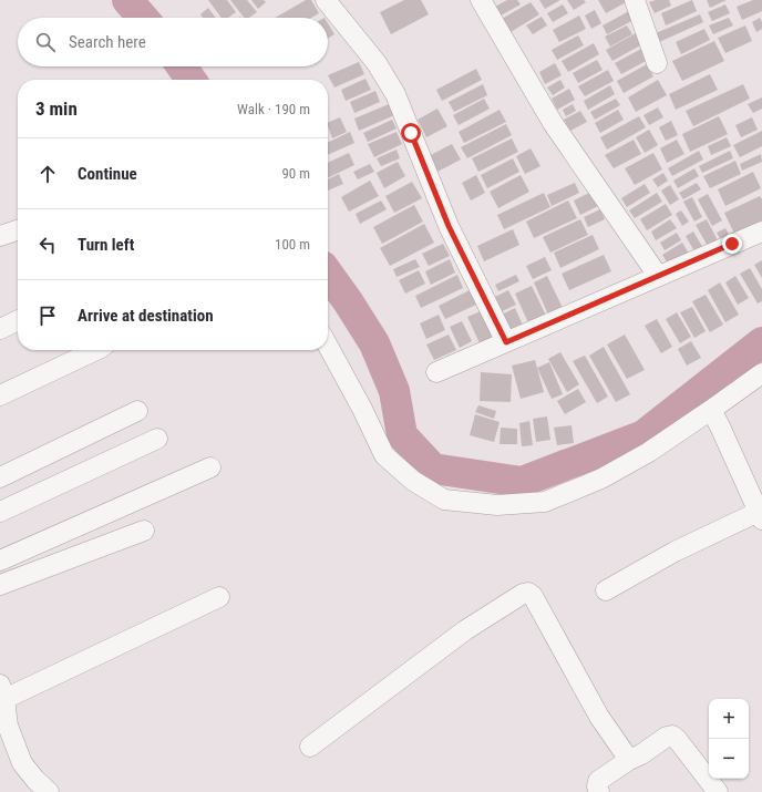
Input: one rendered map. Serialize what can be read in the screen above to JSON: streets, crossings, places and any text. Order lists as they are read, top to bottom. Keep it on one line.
{"page":{"search":"Search here","heading":["3 min","Walk · 190 m"],"list":[["Continue","90 m"],["Turn left","100 m"],"Arrive at destination"],"map_buttons":["+","−"]}}
